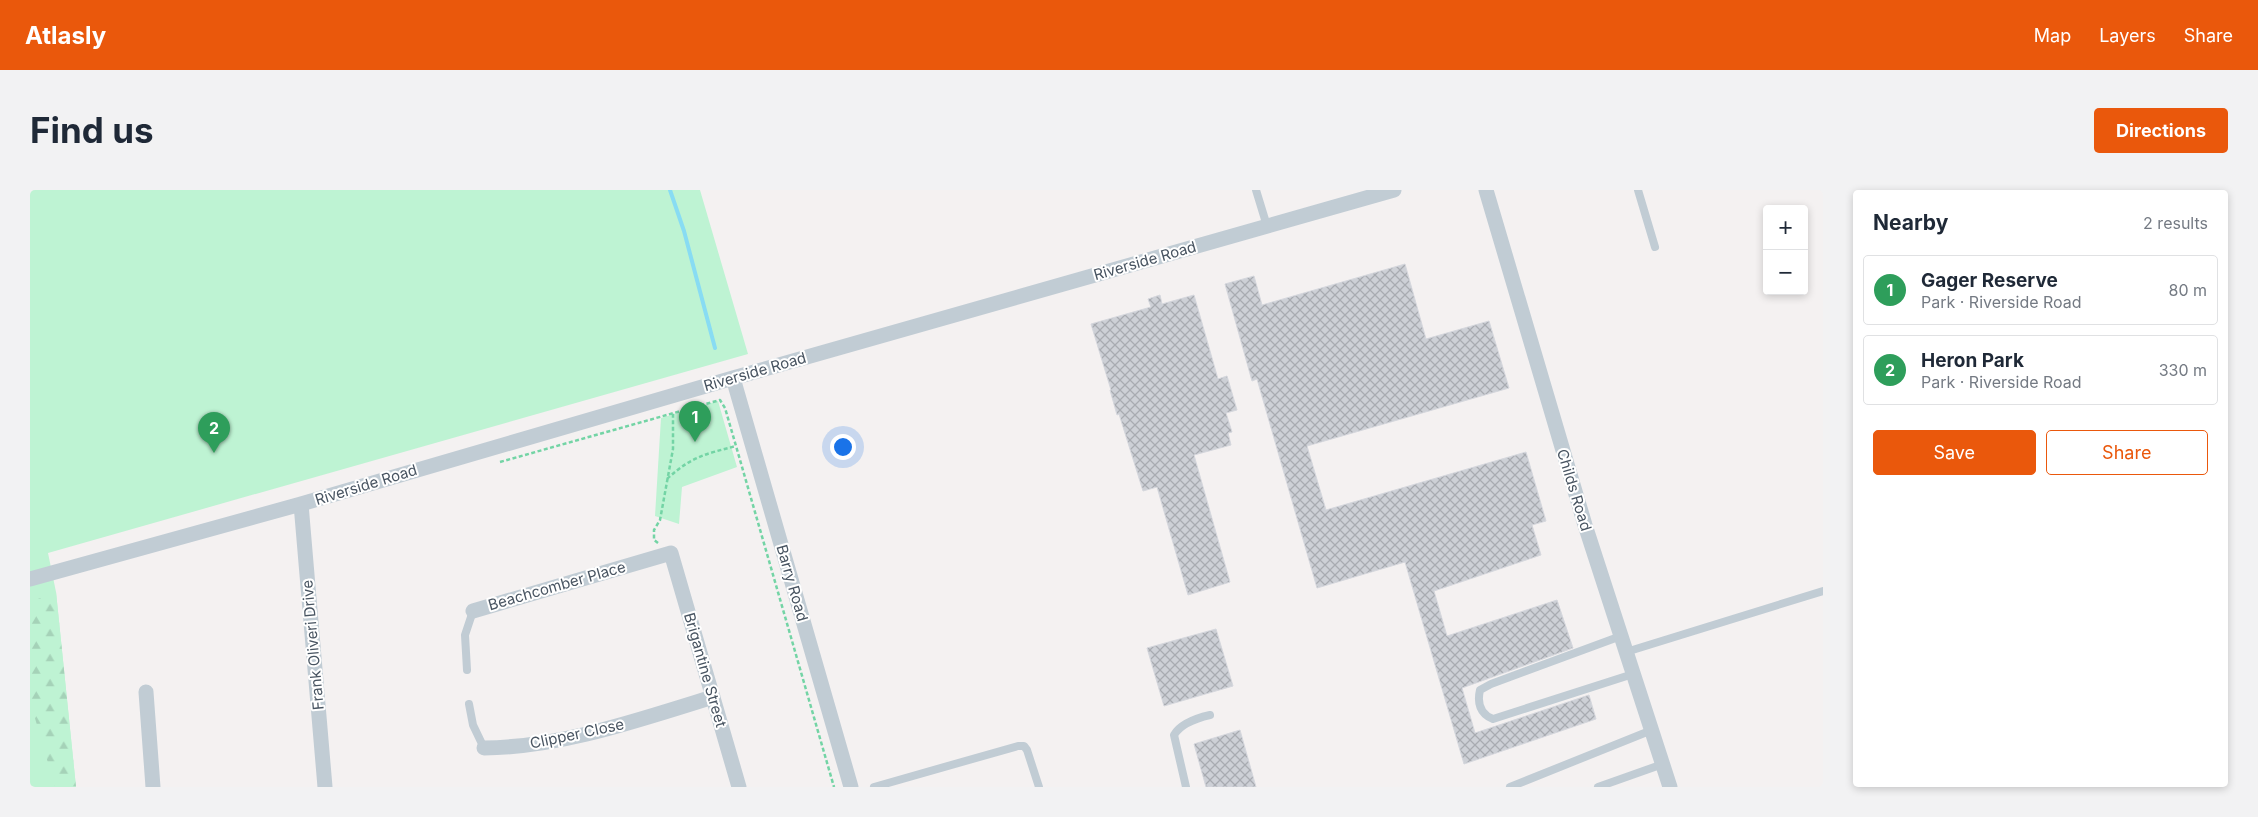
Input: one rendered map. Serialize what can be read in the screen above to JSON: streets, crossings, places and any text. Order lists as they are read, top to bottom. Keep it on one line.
{"streets":{"street":["Riverside Road","Childs Road","Barry Road","Beachcomber Place","Frank Oliveri Drive","Brigantine Street","Clipper Close"]},"crossings":[["Riverside Road","Barry Road"],["Riverside Road","Frank Oliveri Drive"],["Beachcomber Place","Brigantine Street"],["Brigantine Street","Clipper Close"]],"page":{"header":"Atlasly","nav":["Map","Layers","Share"],"buttons":["Directions",["Save","Share"]],"title":"Find us","heading":["Nearby","2 results"],"map_buttons":["+","−"],"list":[{"mark":"1","name":"Gager Reserve","note":"Park · Riverside Road","value":"80 m"},{"mark":"2","name":"Heron Park","note":"Park · Riverside Road","value":"330 m"}],"pins":["1","2"]}}
